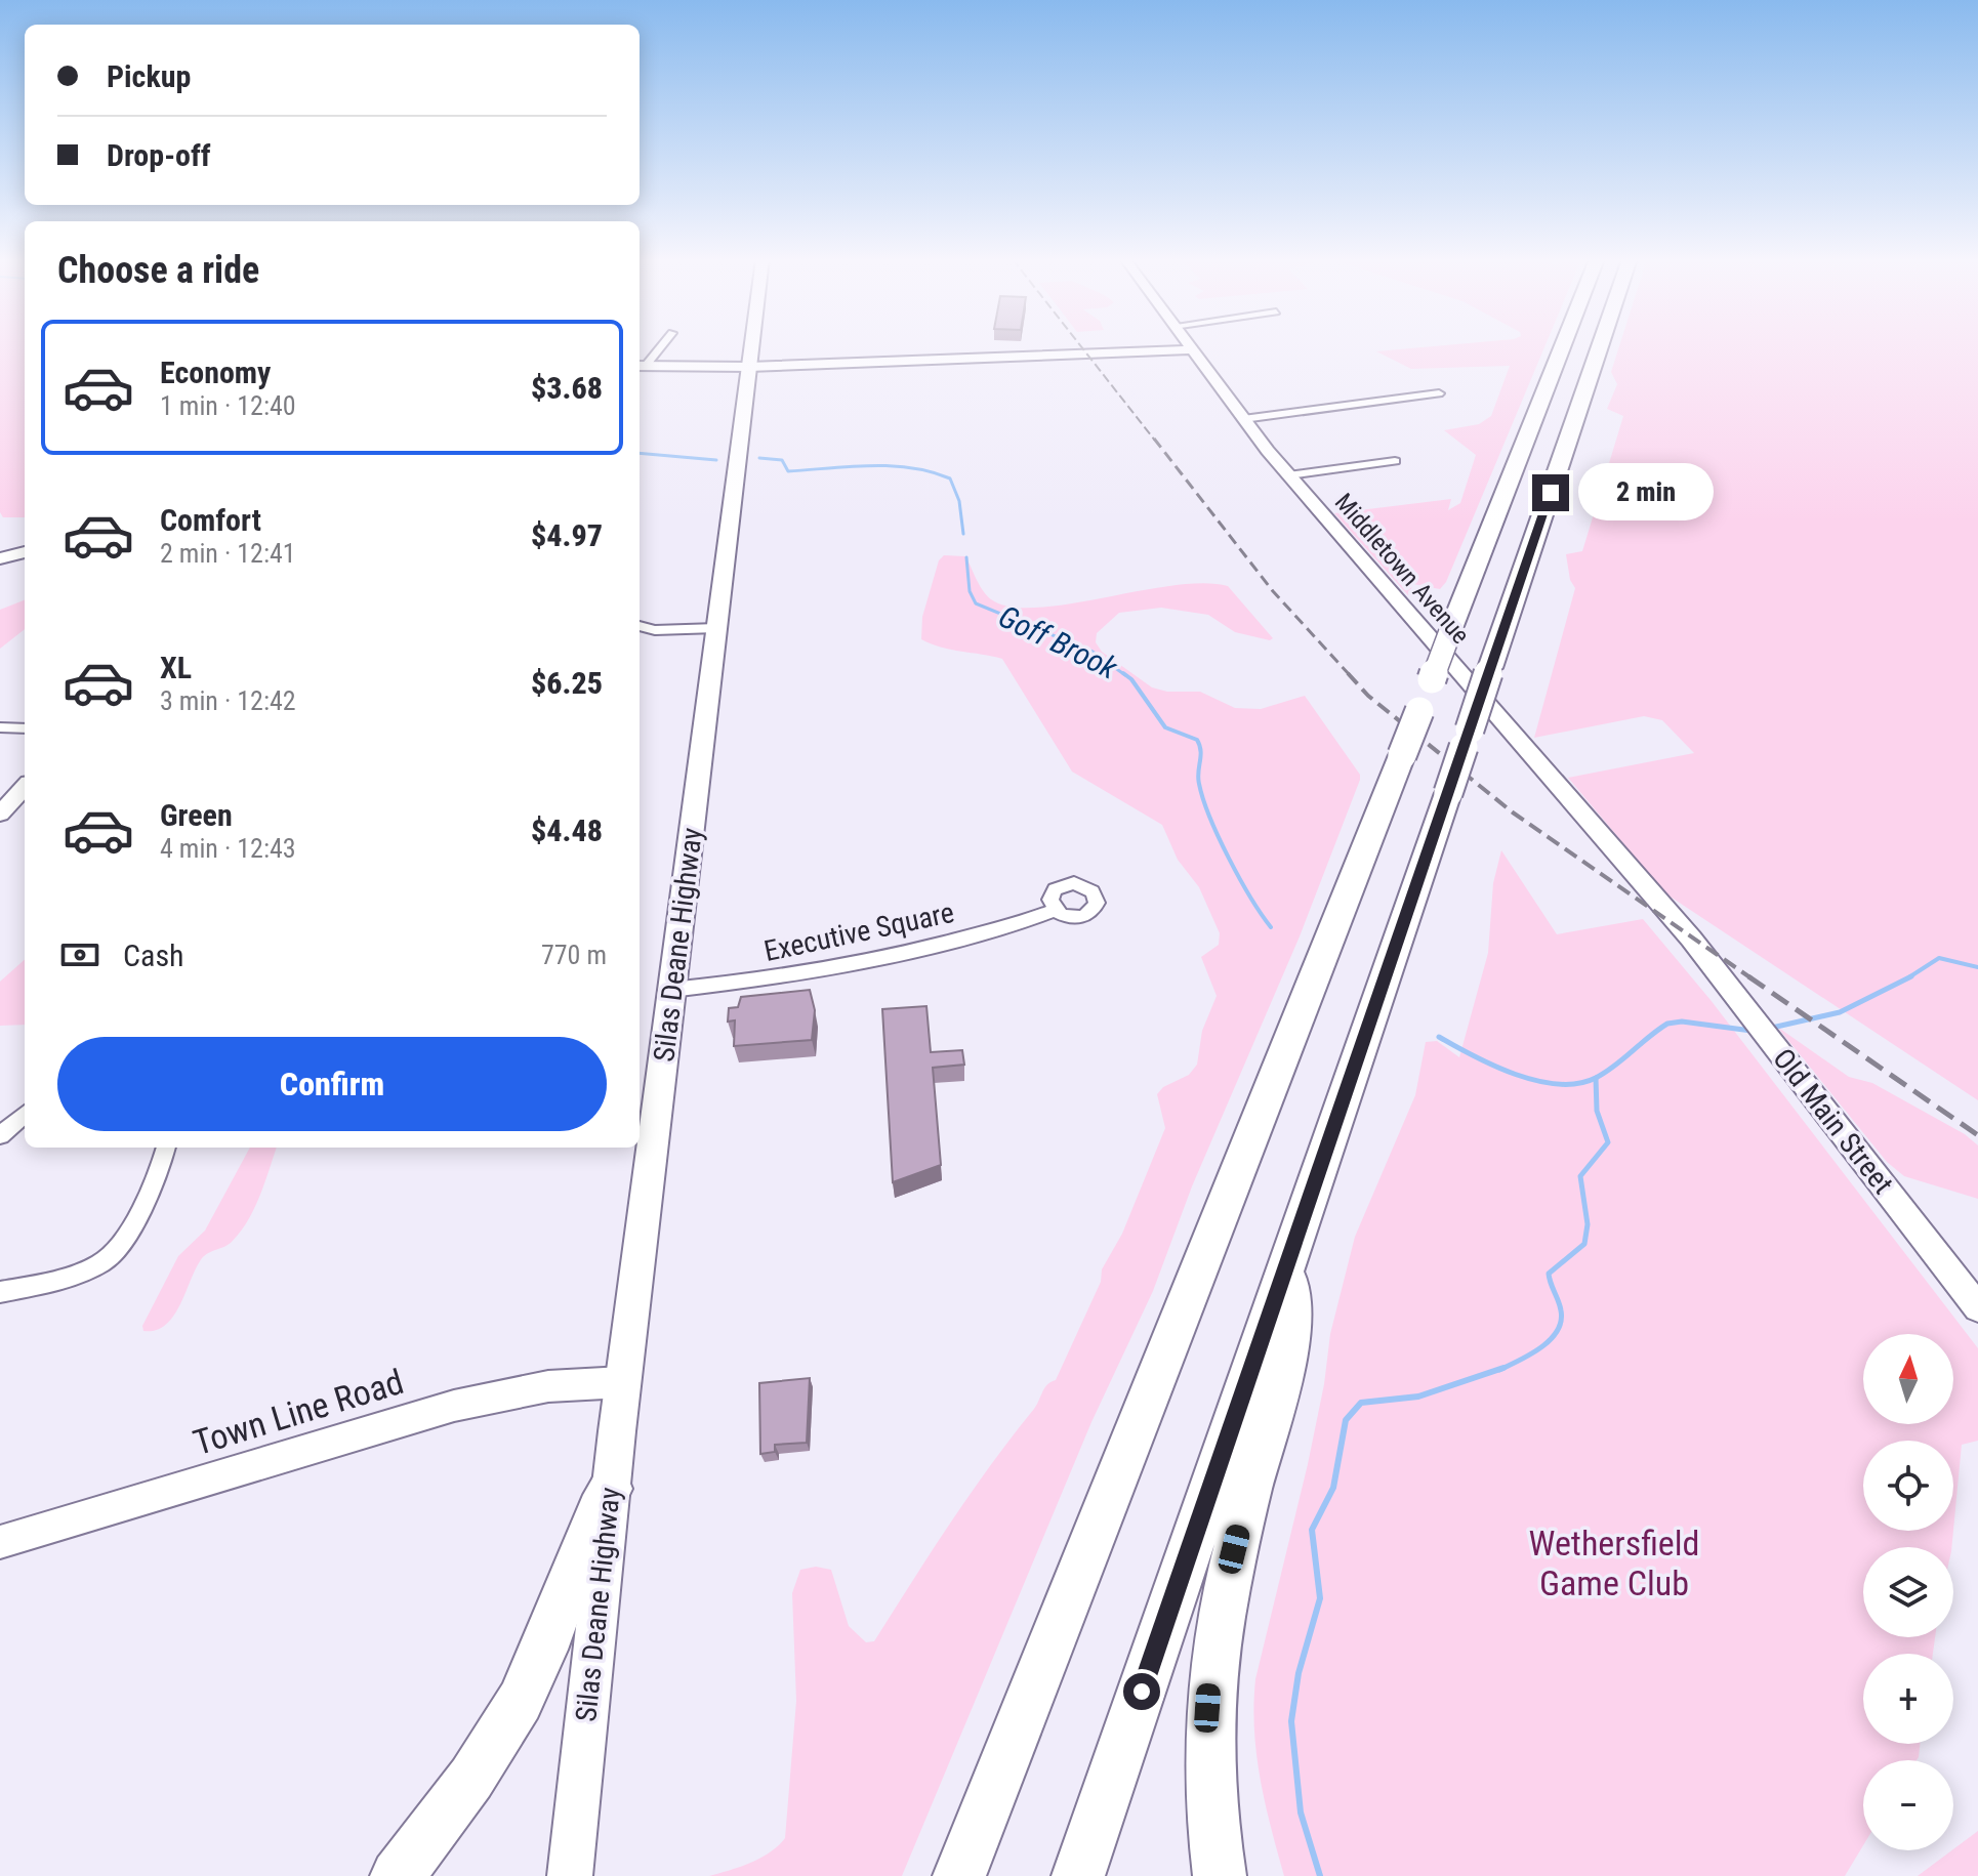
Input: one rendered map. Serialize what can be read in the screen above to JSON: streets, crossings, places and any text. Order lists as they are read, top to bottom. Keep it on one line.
{"streets":{"main road":["Silas Deane Highway"],"street":["Middletown Avenue","Executive Square","Old Main Street","Town Line Road"]},"crossings":[["Middletown Avenue","Old Main Street"],["Executive Square","Silas Deane Highway"],["Silas Deane Highway","Town Line Road"]],"water":["Goff Brook"],"parks":["Wethersfield Game Club"],"north":"top","page":{"banner":["Pickup","Drop-off"],"heading":"Choose a ride","list":[{"name":"Economy","note":"1 min · 12:40","value":"$3.68"},{"name":"Comfort","note":"2 min · 12:41","value":"$4.97"},{"name":"XL","note":"3 min · 12:42","value":"$6.25"},{"name":"Green","note":"4 min · 12:43","value":"$4.48"}],"bubble":"2 min","pay":["Cash","770 m"],"buttons":"Confirm","map_buttons":["+","−"]}}
